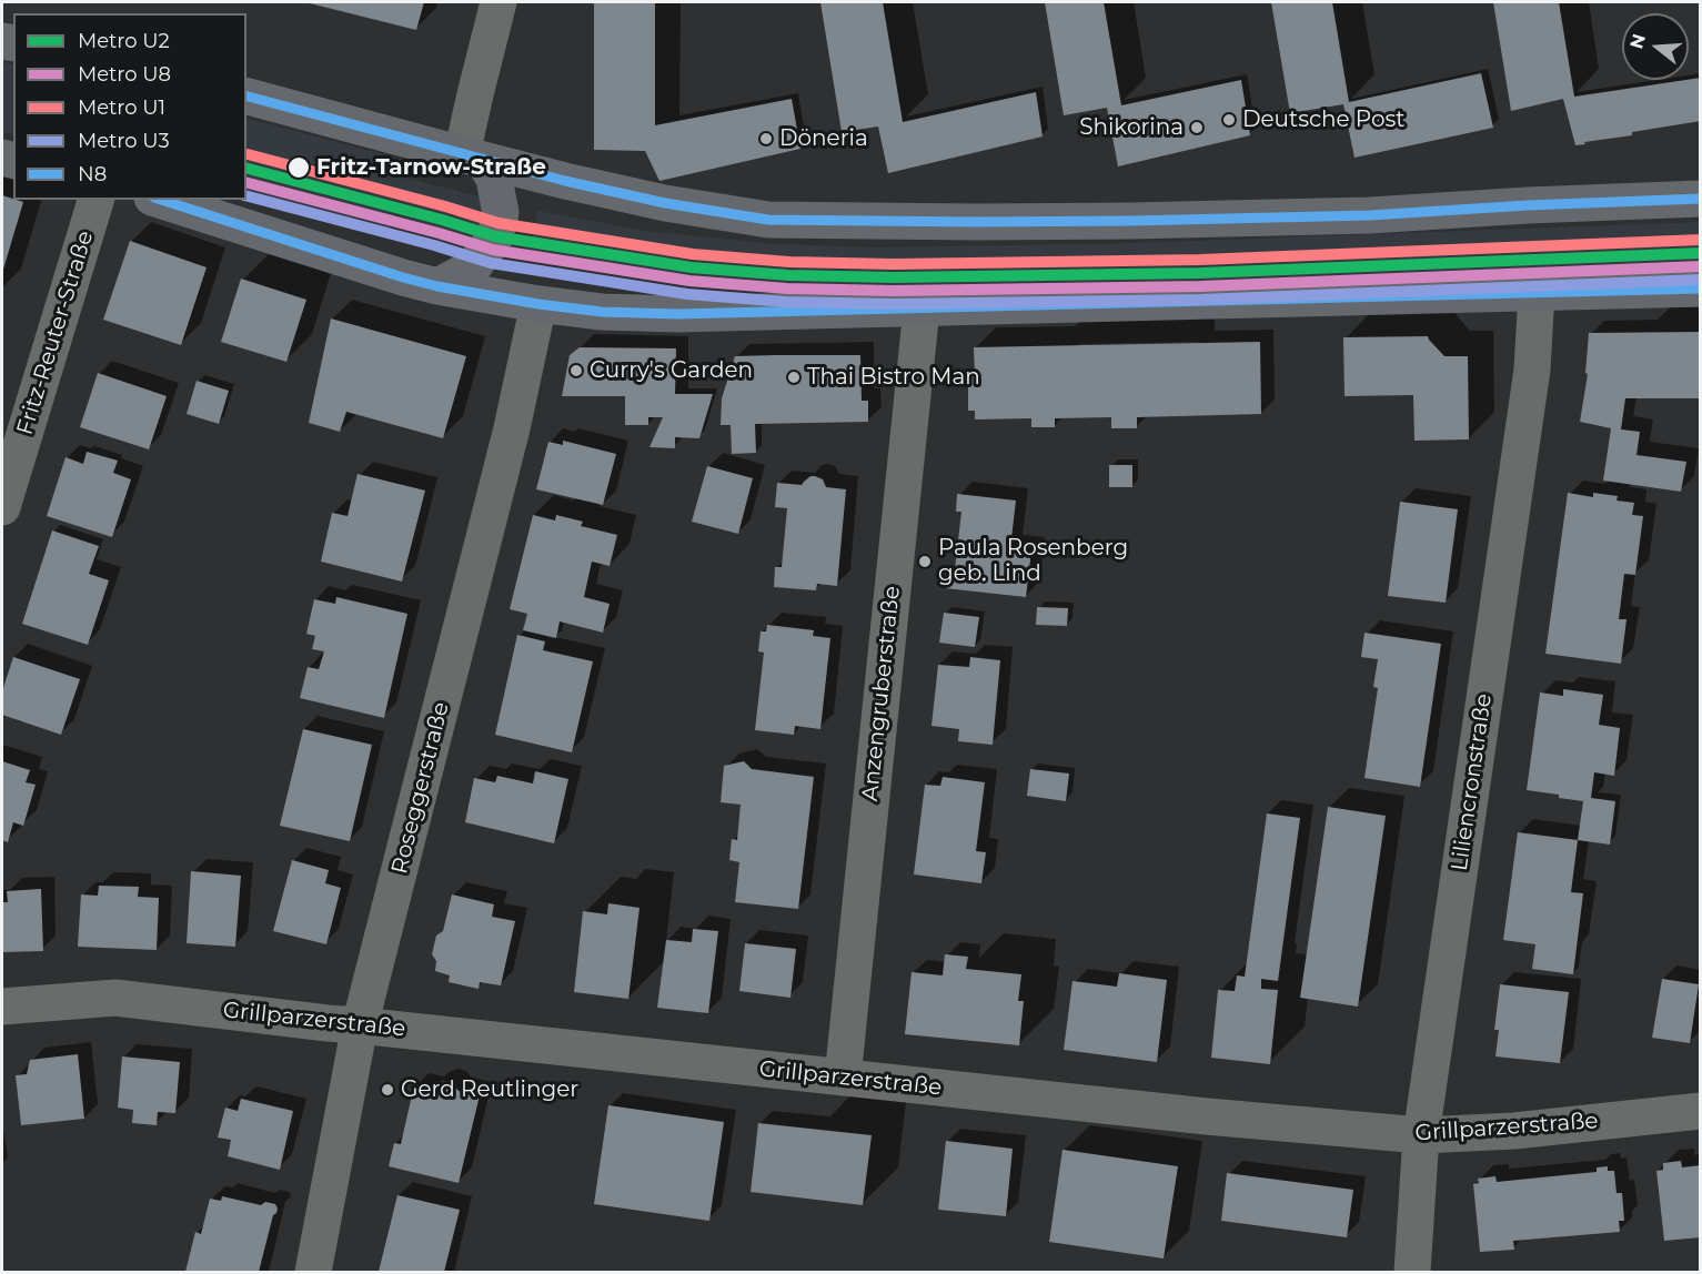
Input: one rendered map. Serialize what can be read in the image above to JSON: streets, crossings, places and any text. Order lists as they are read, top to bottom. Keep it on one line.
{"streets":{"street":["Fritz-Reuter-Straße","Anzengruberstraße","Liliencronstraße","Roseggerstraße","Grillparzerstraße"]},"crossings":[["Anzengruberstraße","Grillparzerstraße"],["Liliencronstraße","Grillparzerstraße"],["Roseggerstraße","Grillparzerstraße"]],"places":["Deutsche Post","Shikorina","Döneria","Fritz-Tarnow-Straße","Curry's Garden","Thai Bistro Man","Paula Rosenberg geb. Lind","Gerd Reutlinger"],"lines":["transit line N8","metro line U1","metro line U2","metro line U8","metro line U3"],"legend":["Metro U2","Metro U8","Metro U1","Metro U3","N8"],"north":"left"}
